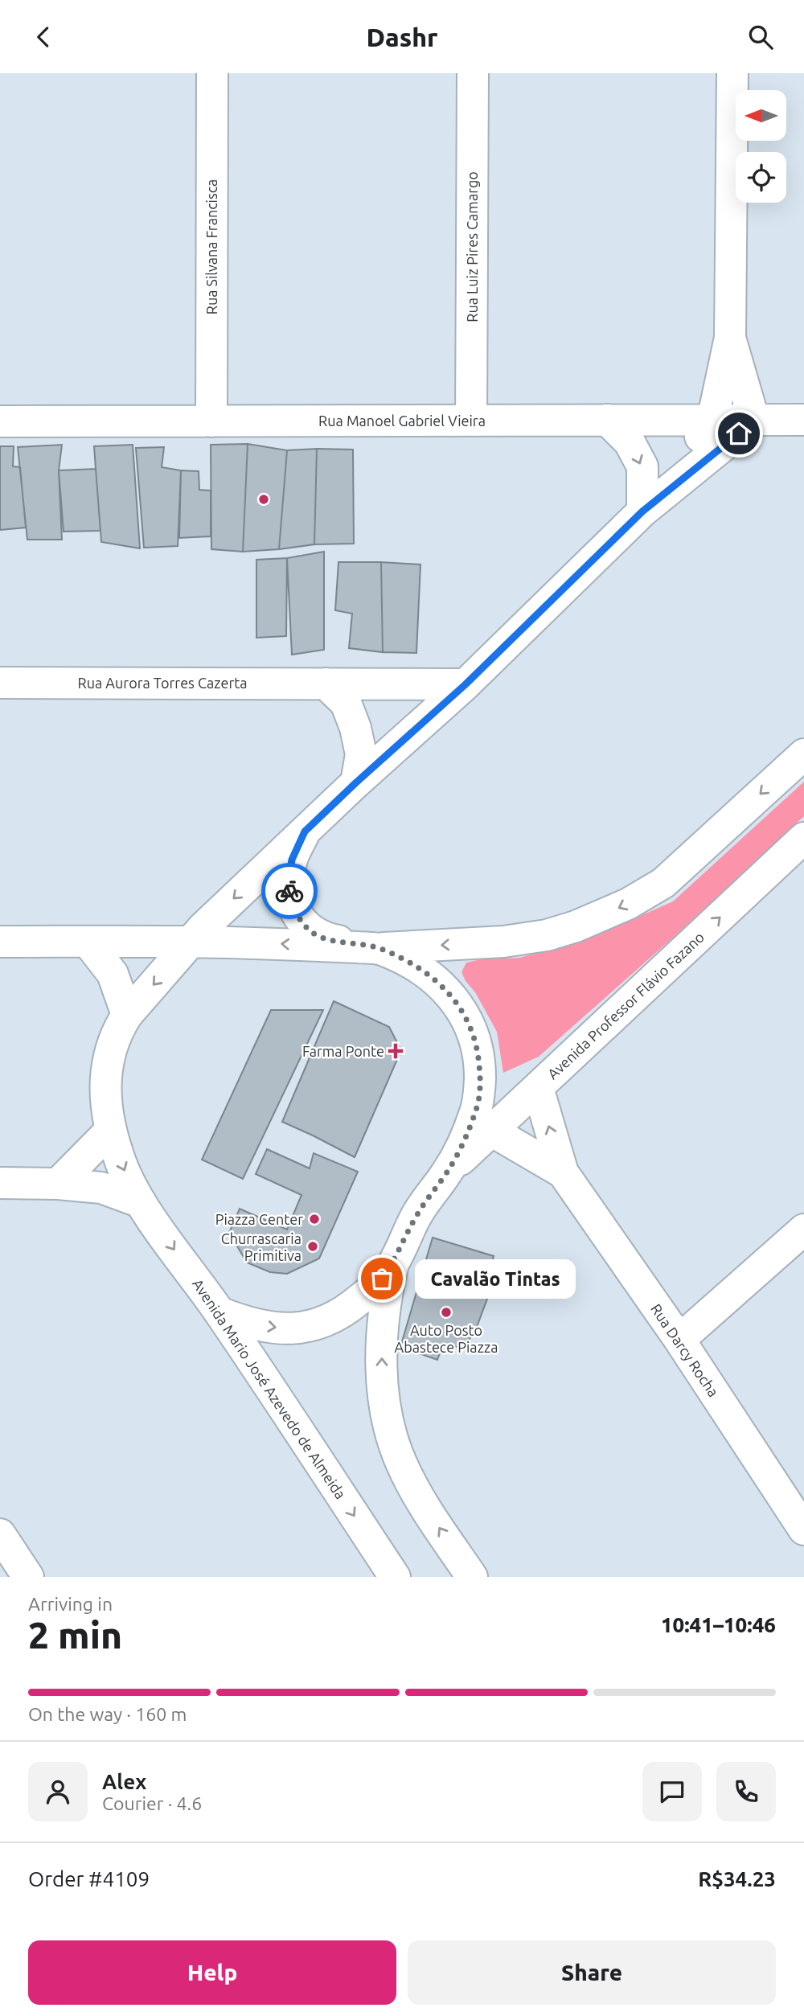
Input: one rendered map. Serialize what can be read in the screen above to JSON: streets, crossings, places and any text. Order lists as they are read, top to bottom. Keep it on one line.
{"streets":{"street":["Rua Silvana Francisca","Rua Luiz Pires Camargo","Rua Manoel Gabriel Vieira","Rua Aurora Torres Cazerta","Avenida Professor Flávio Fazano","Rua Darcy Rocha","Avenida Mario José Azevedo de Almeida"]},"crossings":[["Rua Silvana Francisca","Rua Manoel Gabriel Vieira"],["Rua Luiz Pires Camargo","Rua Manoel Gabriel Vieira"],["Rua Aurora Torres Cazerta","Avenida Mario José Azevedo de Almeida"],["Avenida Professor Flávio Fazano","Rua Darcy Rocha"]],"places":{"other":["ㅤ","Piazza Center","Churrascaria Primitiva","Cavalão Tintas","Auto Posto Abastece Piazza"],"health":["Farma Ponte"]},"north":"left","page":{"header":"Dashr","bubble":"Cavalão Tintas","heading":["2 min","Arriving in","10:41–10:46"],"panel":["Alex","Courier · 4.6","Order #4109","R$34.23"],"bar":"On the way · 160 m","buttons":["Help","Share"]}}
